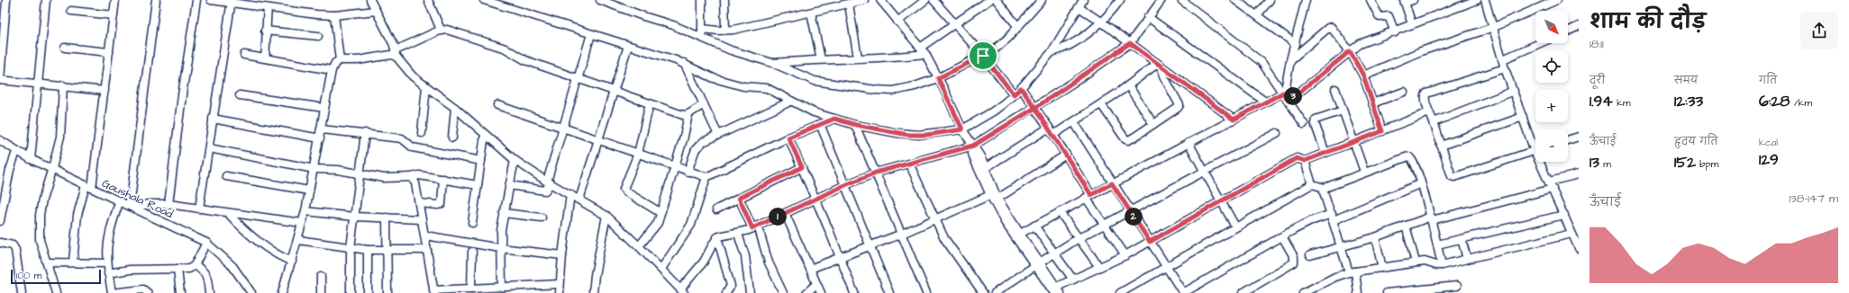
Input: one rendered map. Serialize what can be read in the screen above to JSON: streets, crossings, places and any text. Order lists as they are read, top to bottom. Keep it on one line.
{"streets":{"street":["Gaushala Road"]},"scale_bar":"100 m","north":"bottom right","page":{"heading":["शाम की दौड़","18:11"],"map_buttons":["+","−"],"stats":[["दूरी","1.94 km"],["समय","12:33"],["गति","6:28 /km"],["ऊँचाई","13 m"],["हृदय गति","152 bpm"],["kcal","129"]],"pins":["3","1","2"],"chart":["ऊँचाई","138–147 m"],"scale":"100 m"}}
